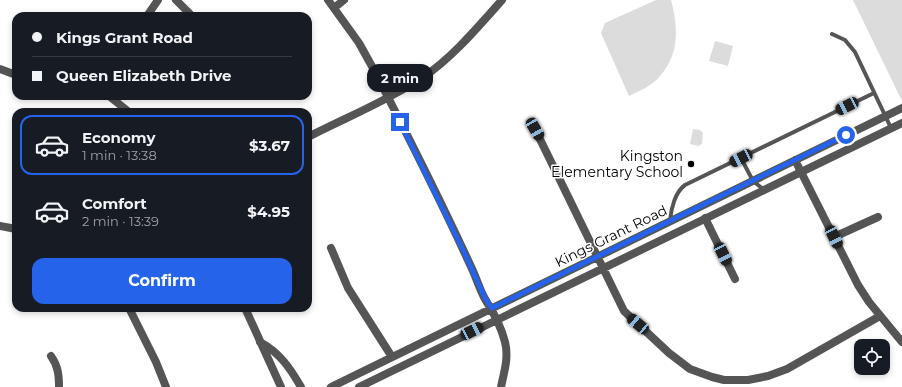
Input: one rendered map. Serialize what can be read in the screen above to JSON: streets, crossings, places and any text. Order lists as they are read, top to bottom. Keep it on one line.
{"streets":{"street":["Kings Grant Road"]},"places":["Kingston Elementary School"],"page":{"banner":["Kings Grant Road","Queen Elizabeth Drive"],"bubble":"2 min","list":[{"name":"Economy","note":"1 min · 13:38","value":"$3.67"},{"name":"Comfort","note":"2 min · 13:39","value":"$4.95"}],"buttons":"Confirm"}}
